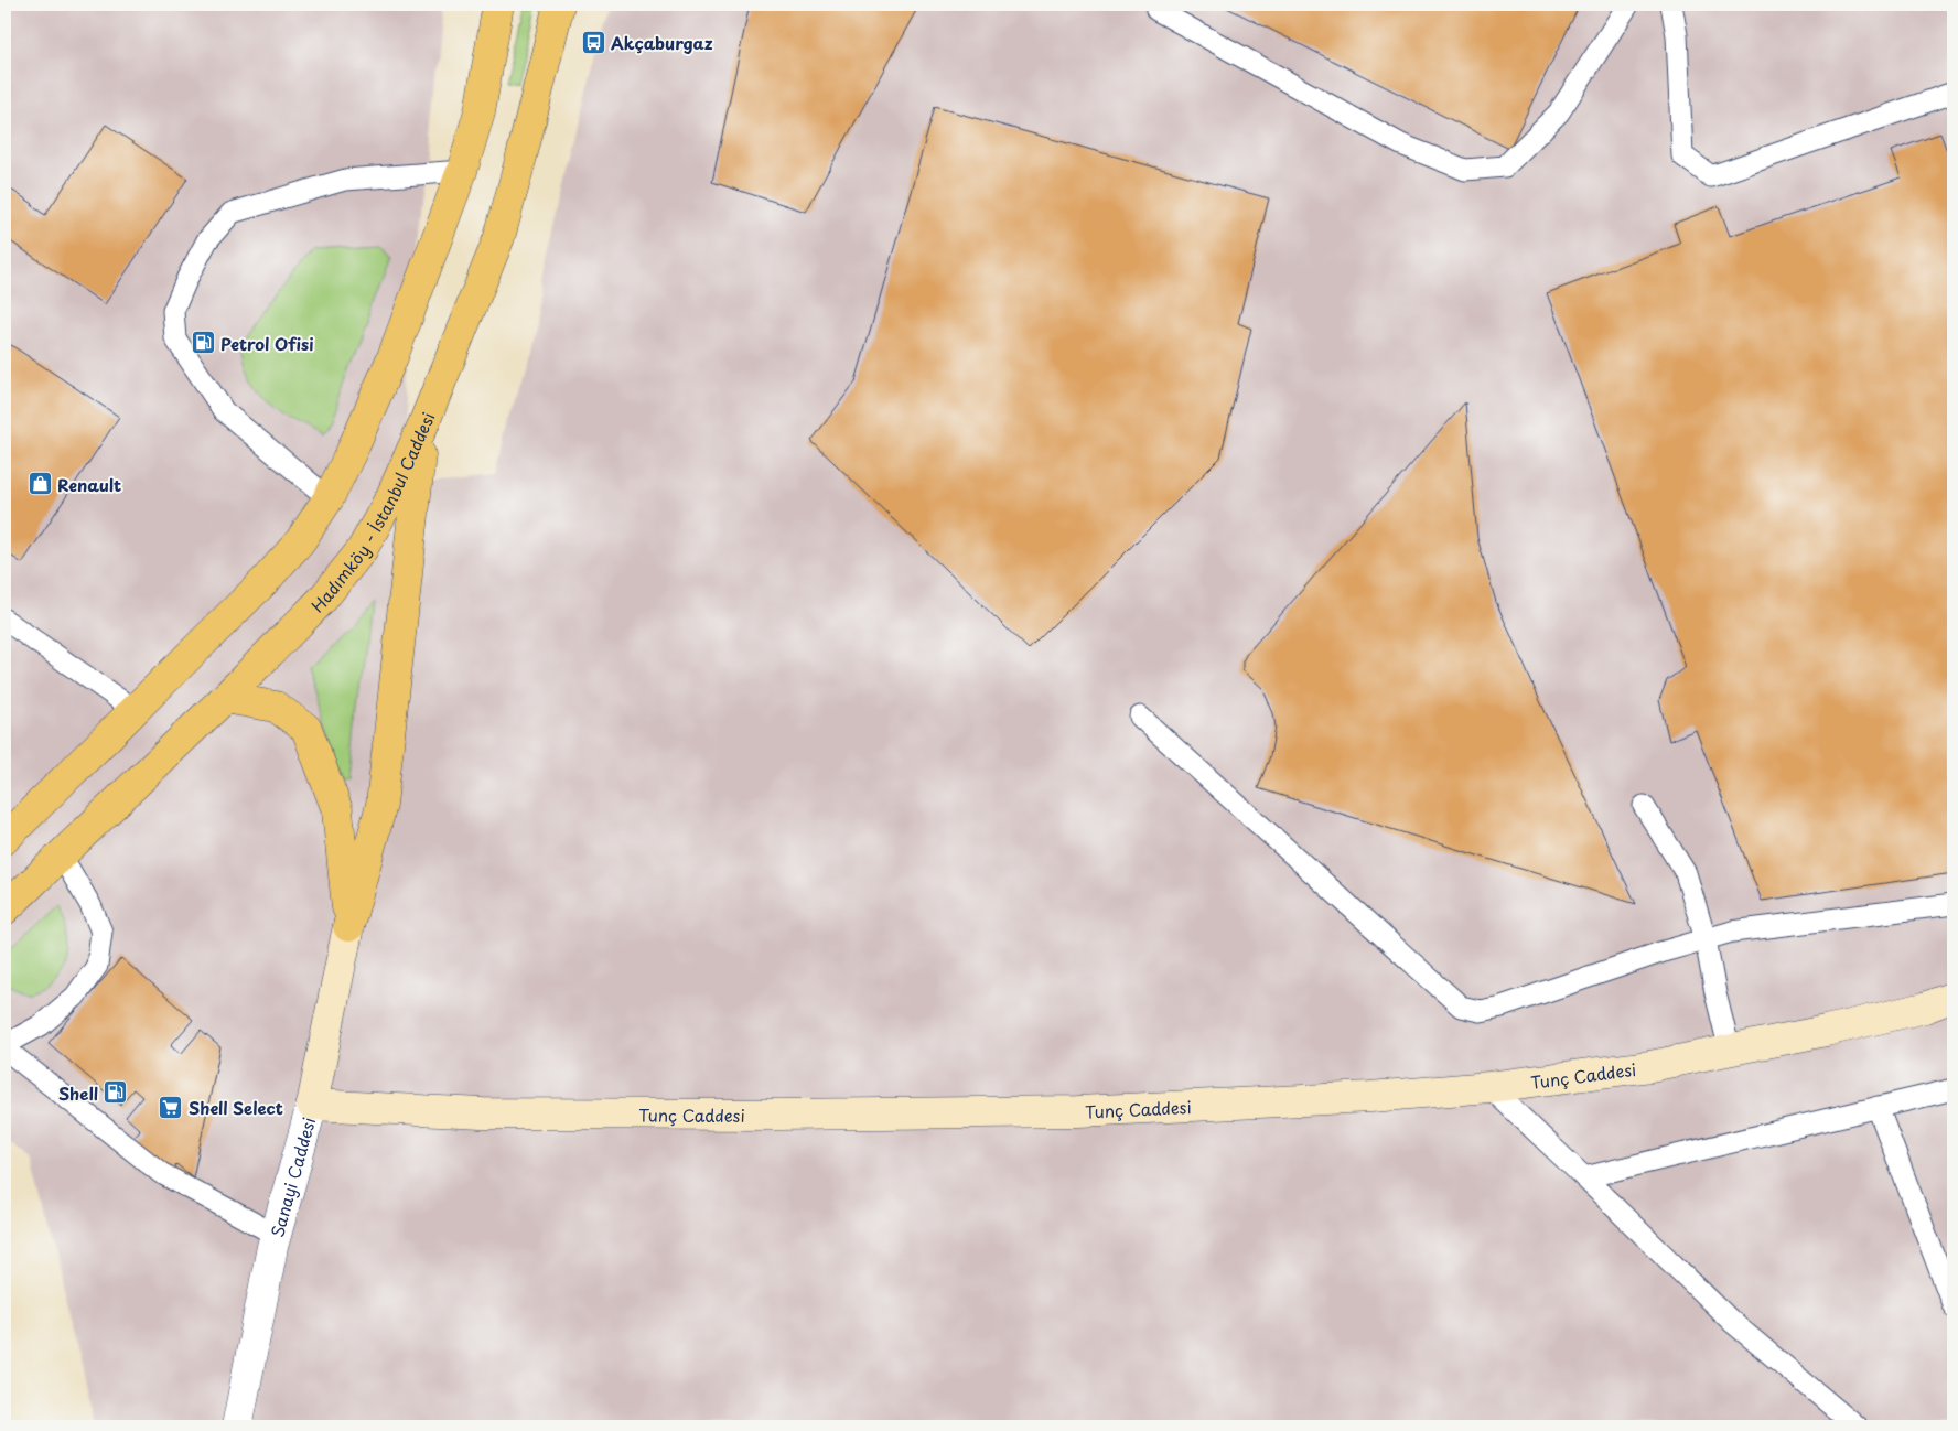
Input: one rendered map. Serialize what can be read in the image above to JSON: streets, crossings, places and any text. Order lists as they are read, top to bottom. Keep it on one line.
{"streets":{"main road":["Hadımköy - İstanbul Caddesi","Tunç Caddesi","Sanayi Caddesi"]},"crossings":[["Tunç Caddesi","Sanayi Caddesi"]],"places":{"bus stop":["Akçaburgaz"],"fuel station":["Petrol Ofisi","Shell"],"shop":["Renault"],"supermarket":["Shell Select"]}}
